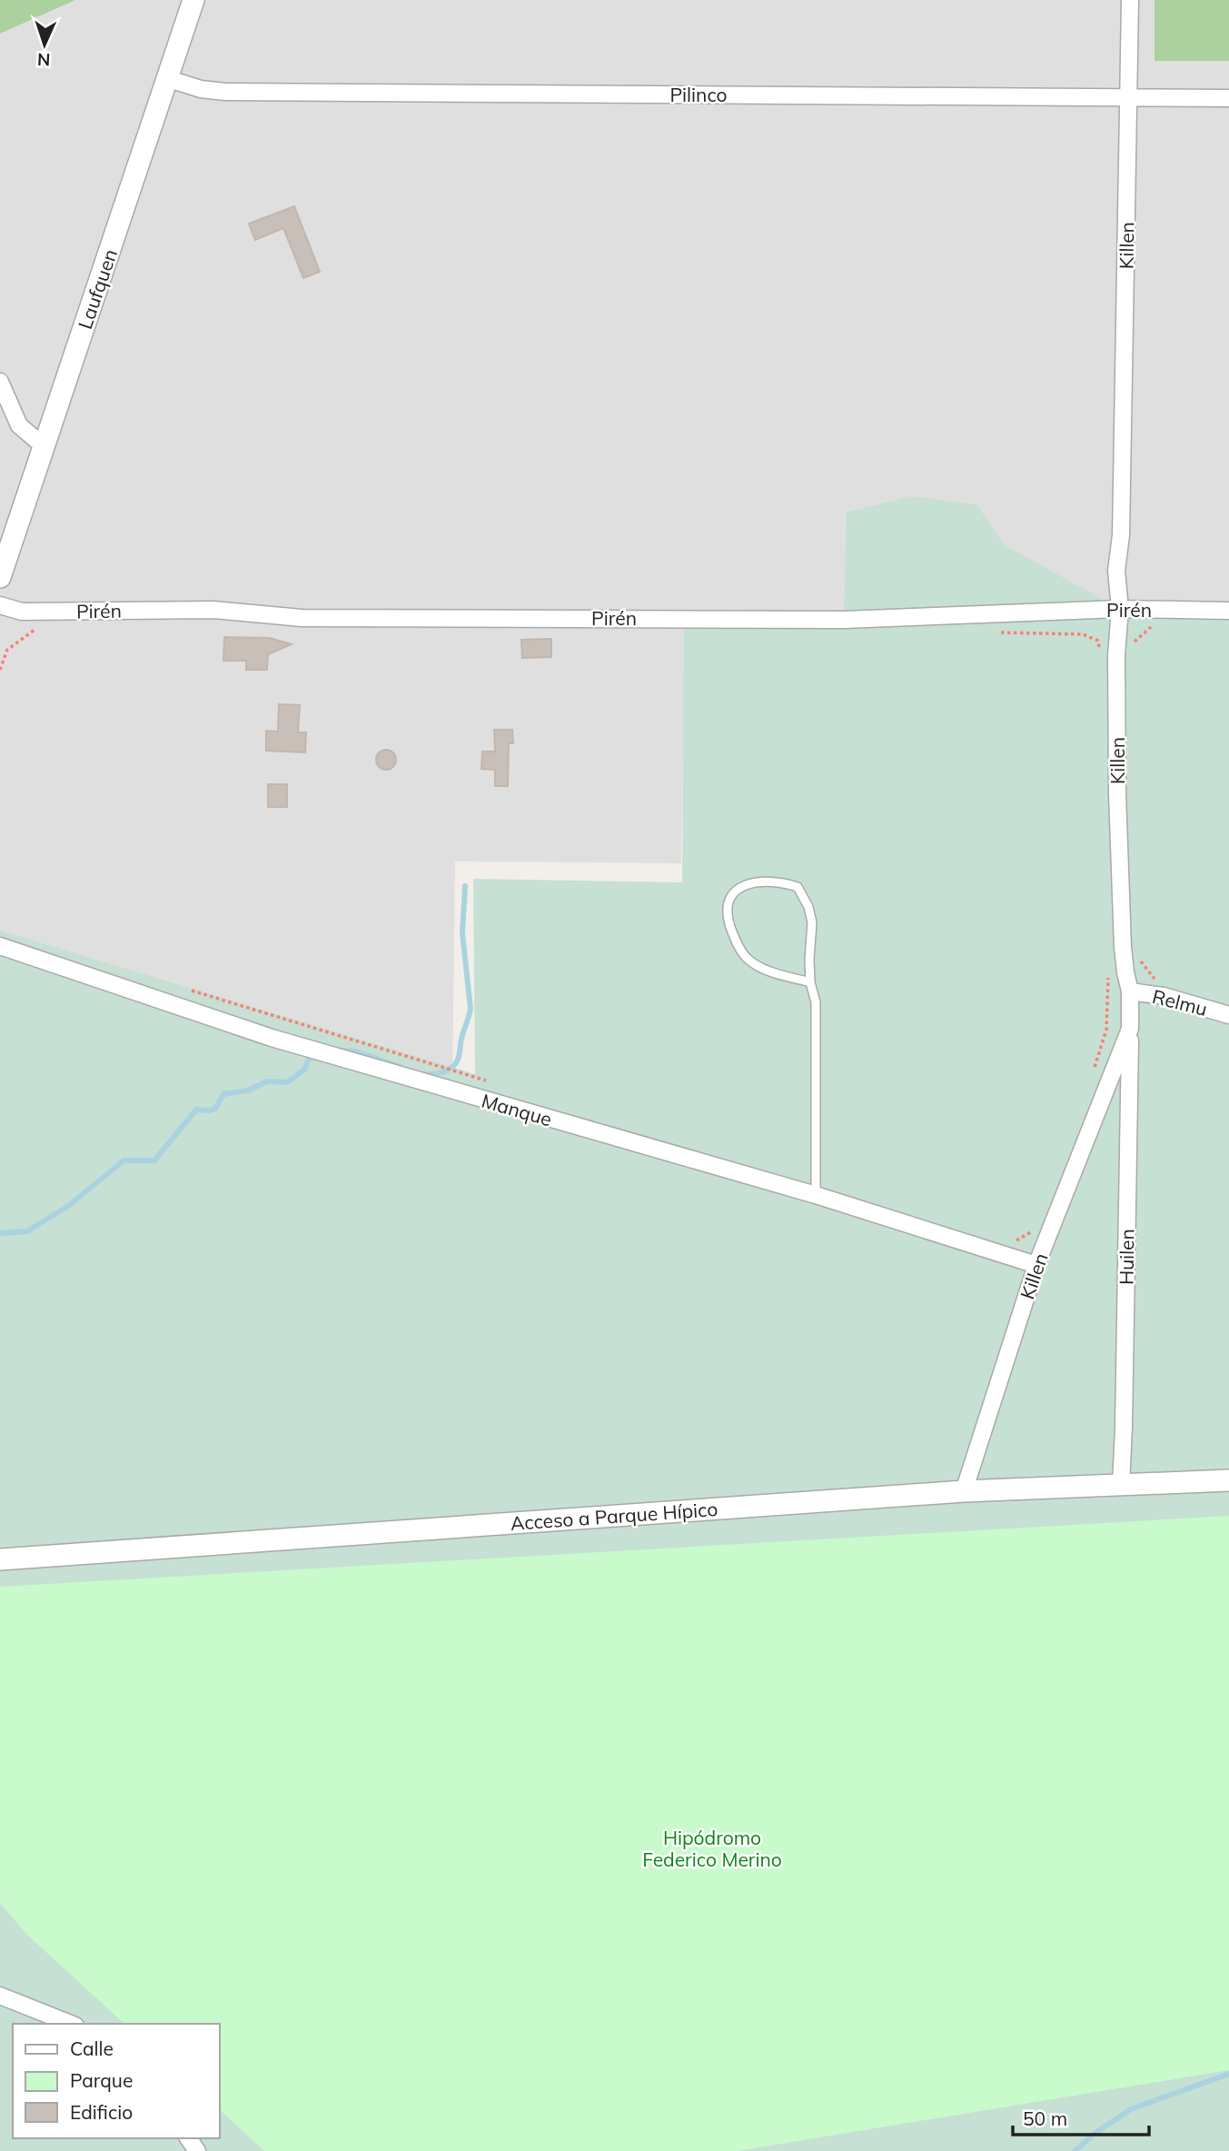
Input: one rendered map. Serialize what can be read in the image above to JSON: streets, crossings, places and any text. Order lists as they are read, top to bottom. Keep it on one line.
{"streets":{"street":["Pilinco","Killen","Laufquen","Pirén","Relmu","Manque","Huilen","Acceso a Parque Hípico"]},"crossings":[["Pilinco","Killen"],["Pilinco","Laufquen"],["Killen","Pirén"],["Killen","Relmu"],["Killen","Manque"],["Killen","Huilen"],["Killen","Acceso a Parque Hípico"],["Huilen","Acceso a Parque Hípico"]],"parks":["Hipódromo Federico Merino"],"legend":["Calle","Parque","Edificio"],"scale_bar":"50 m","north":"bottom"}
